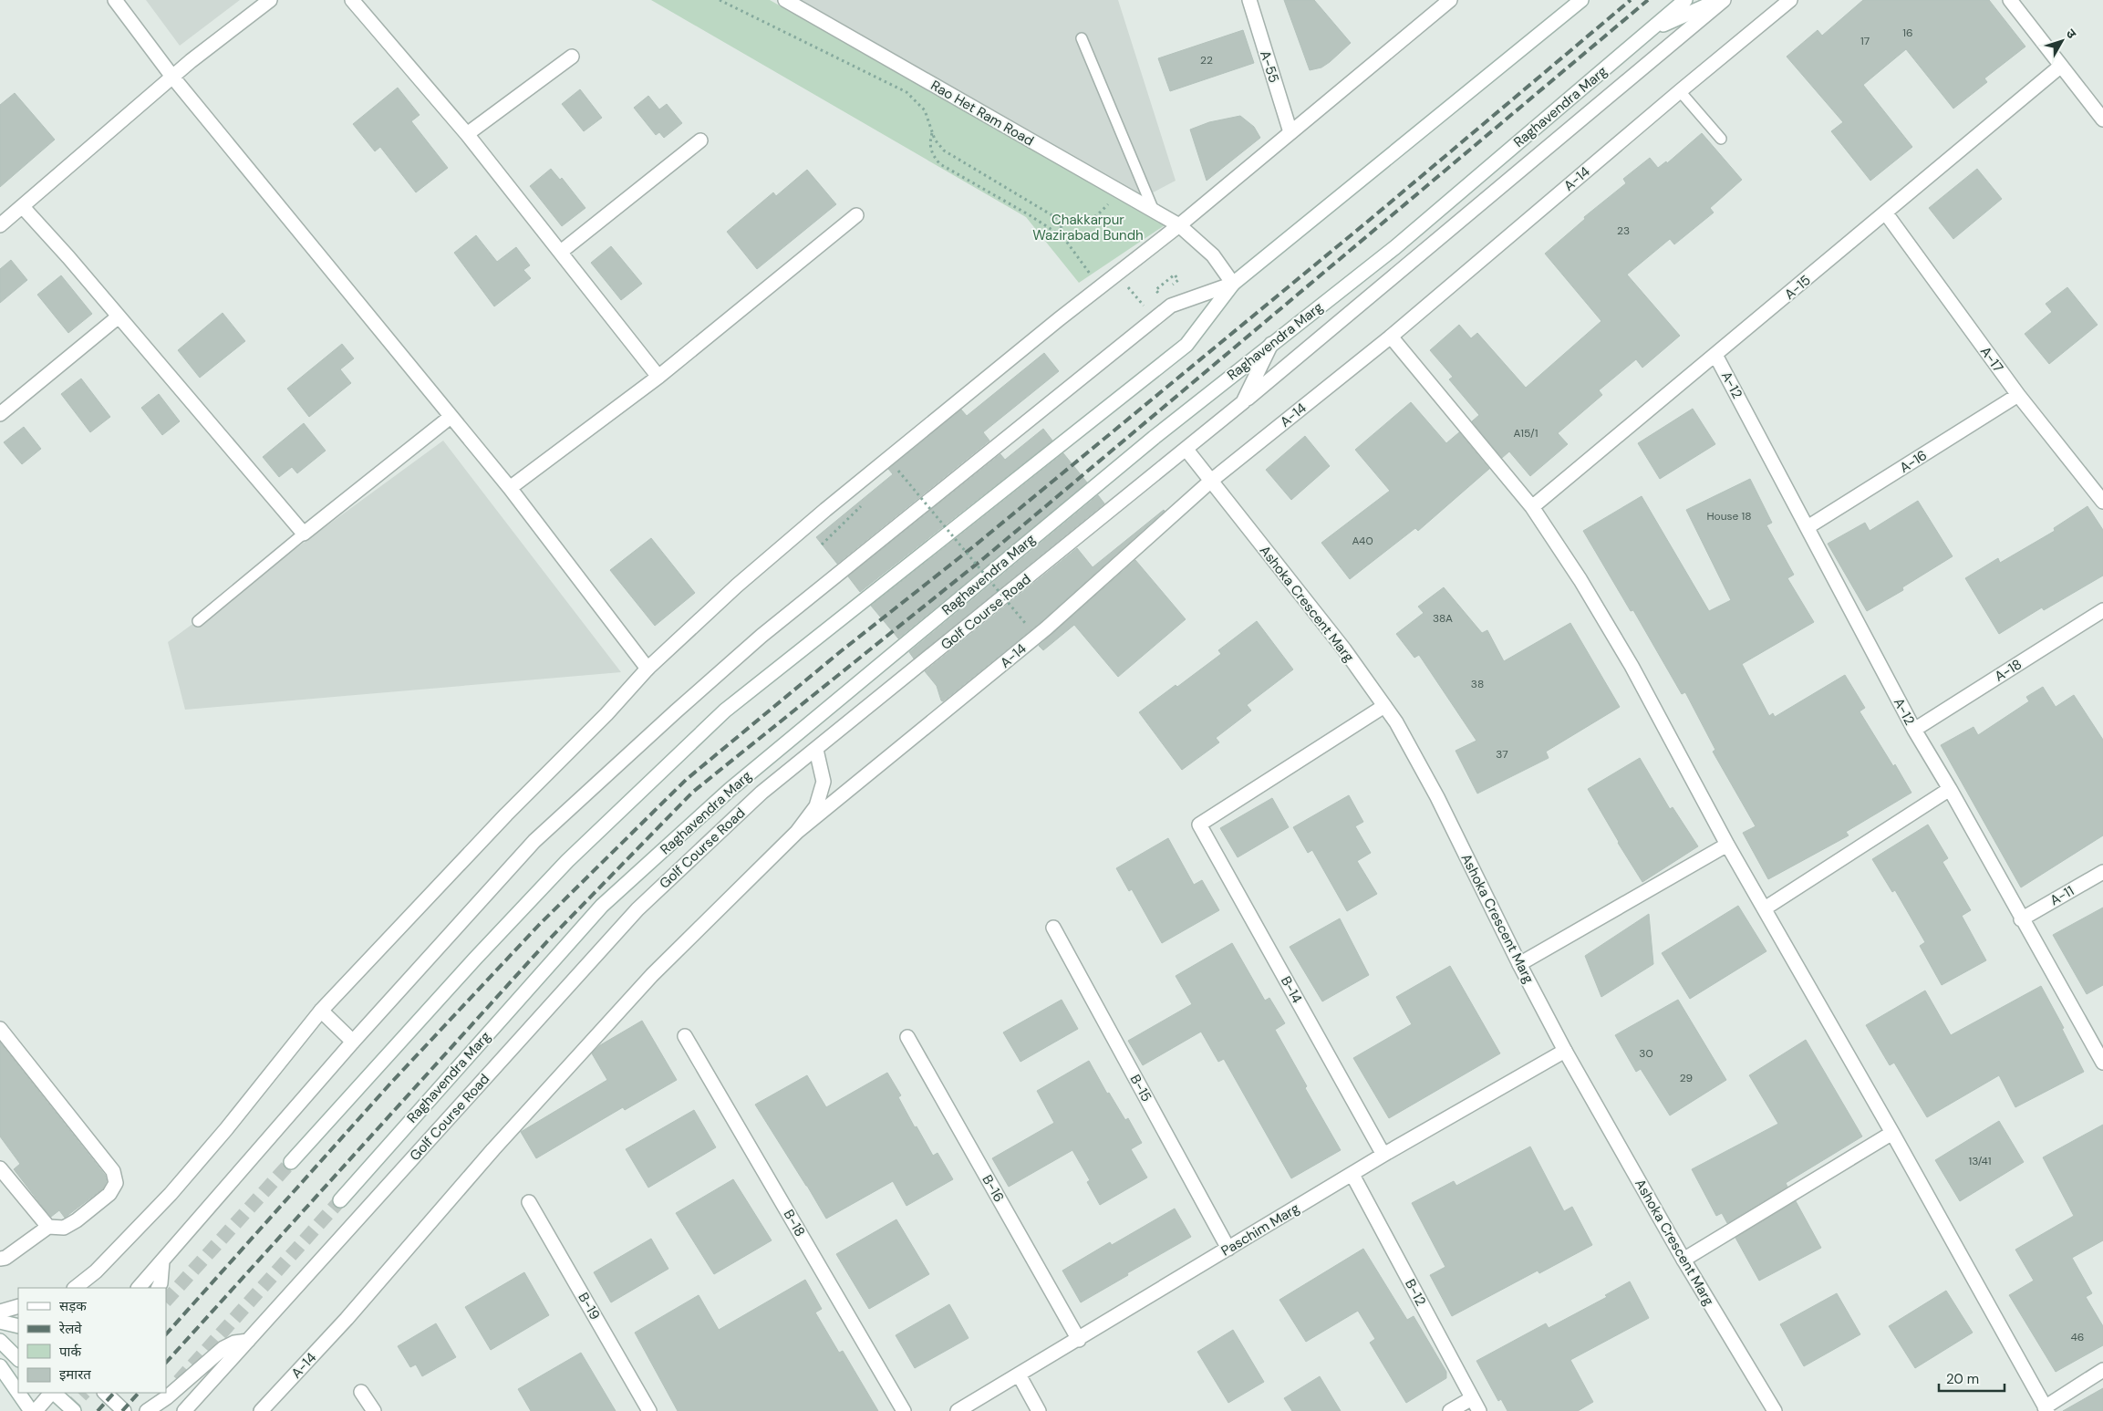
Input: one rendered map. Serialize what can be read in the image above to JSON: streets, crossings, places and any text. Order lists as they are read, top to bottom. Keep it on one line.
{"streets":{"street":["A-55","Raghavendra Marg","Rao Het Ram Road","A-14","A-15","A-17","A-12","A-16","Ashoka Crescent Marg","Golf Course Road","A-18","A-11","B-14","B-15","B-16","B-18","Paschim Marg","B-12","B-19"]},"crossings":[["Raghavendra Marg","Golf Course Road"],["A-14","Ashoka Crescent Marg"],["A-15","A-17"],["A-15","A-12"],["A-17","A-16"],["A-12","A-16"],["A-12","A-18"],["A-12","A-11"],["Ashoka Crescent Marg","Golf Course Road"],["Ashoka Crescent Marg","B-14"],["Ashoka Crescent Marg","Paschim Marg"],["B-14","Paschim Marg"],["B-15","Paschim Marg"],["B-16","Paschim Marg"],["Paschim Marg","B-12"]],"parks":["Chakkarpur Wazirabad Bundh"],"house_numbers":["16","17","22","23","A15/1","House 18","A40","38A","38","37","30","29","13/41","46"],"legend":["सड़क","रेलवे","पार्क","इमारत"],"scale_bar":"20 m","north":"top right"}
